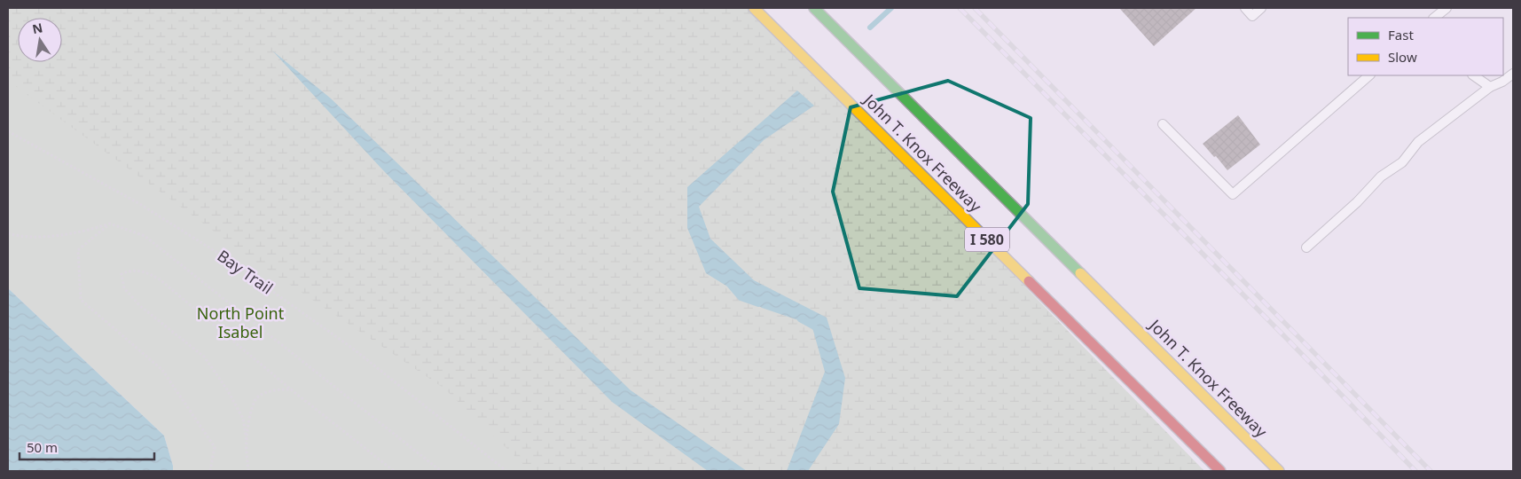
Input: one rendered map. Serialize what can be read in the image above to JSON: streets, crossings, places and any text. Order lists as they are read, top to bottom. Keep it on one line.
{"streets":{"highway":["John T. Knox Freeway","I 580"],"path":["Bay Trail"]},"parks":["North Point Isabel"],"legend":["Fast","Slow"],"scale_bar":"50 m","north":"top"}
